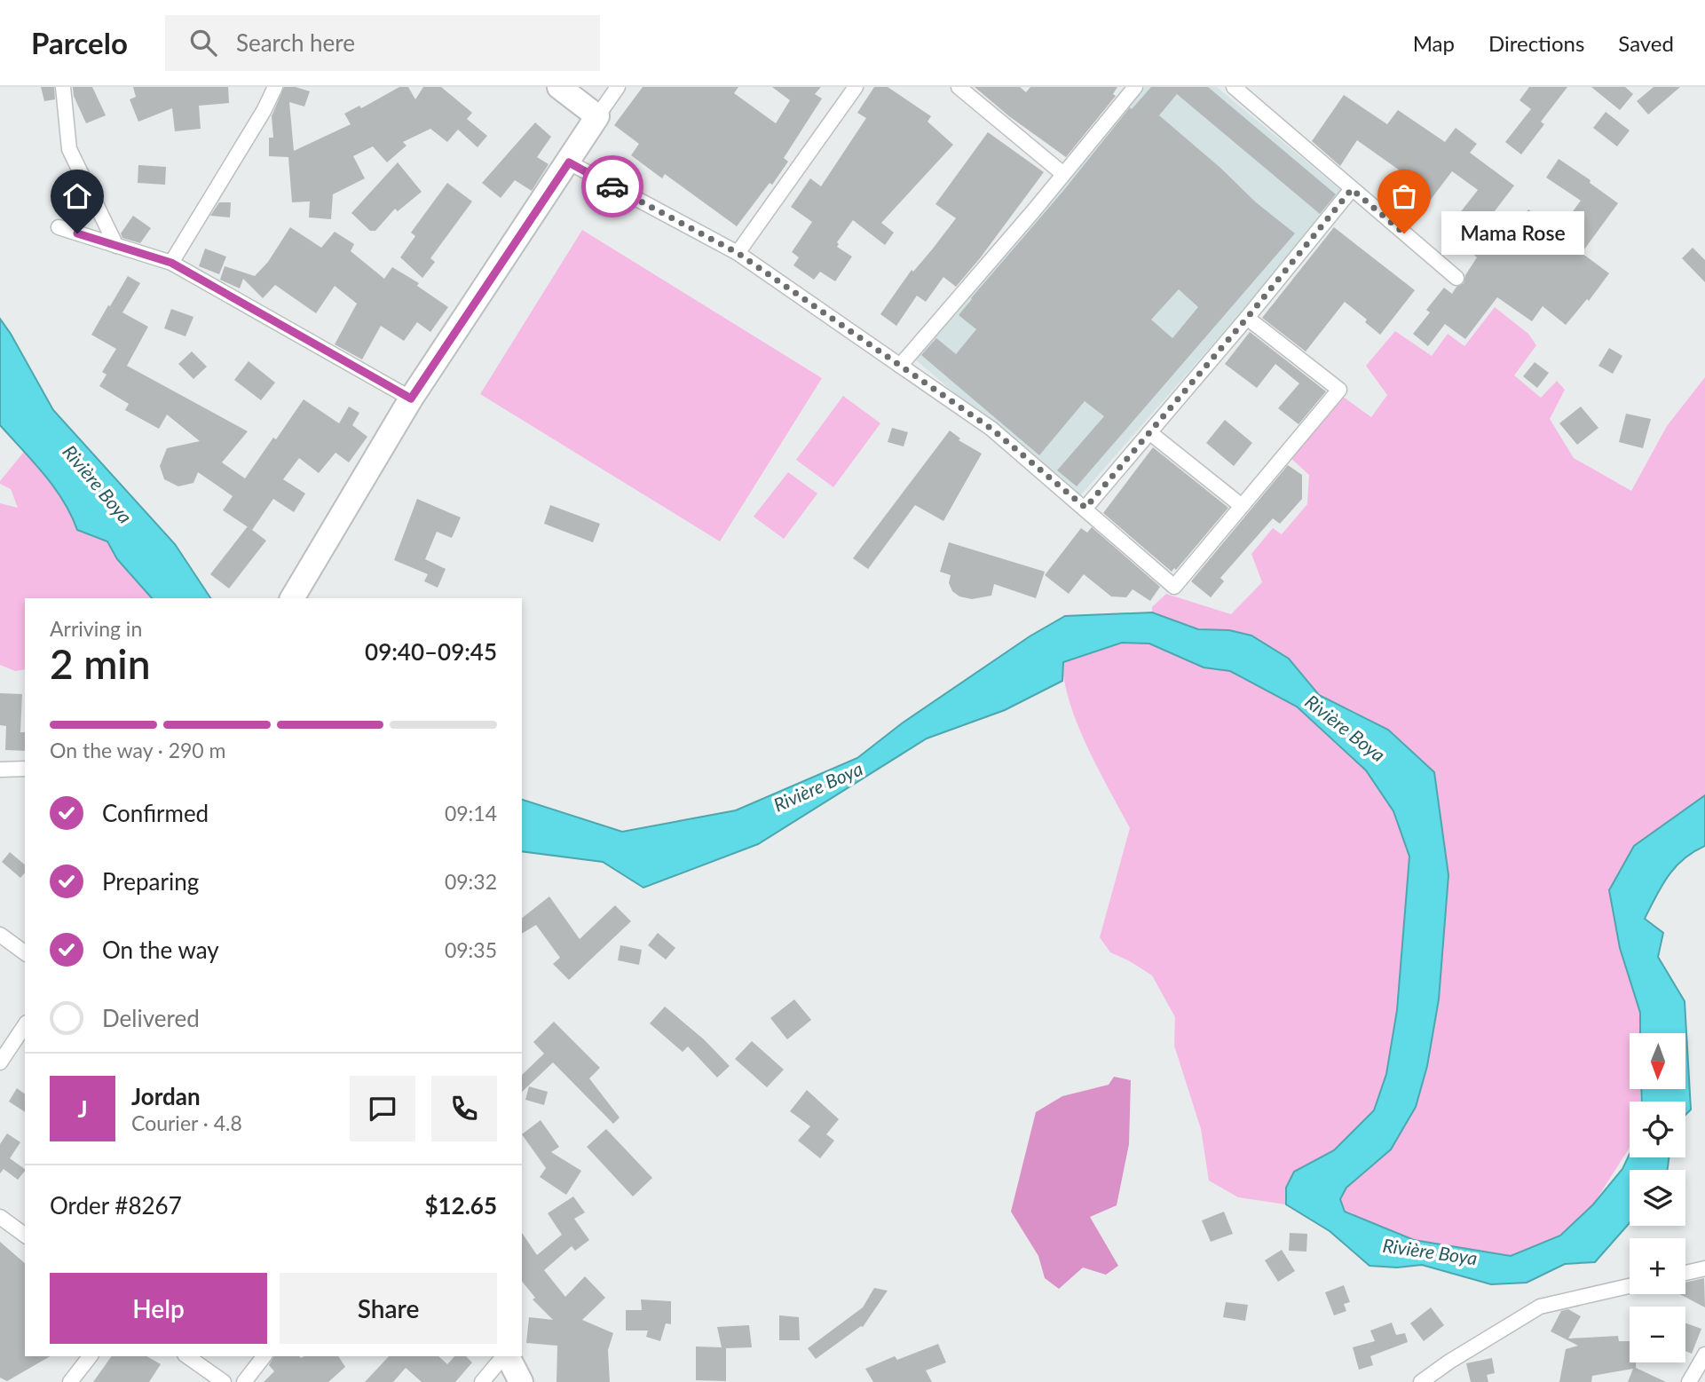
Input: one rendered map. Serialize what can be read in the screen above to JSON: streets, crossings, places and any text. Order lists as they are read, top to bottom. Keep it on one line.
{"water":["Rivière Boya"],"places":["Mama Rose"],"north":"bottom","page":{"header":"Parcelo","search":"Search here","nav":["Map","Directions","Saved"],"bubble":"Mama Rose","heading":["2 min","Arriving in","09:40–09:45"],"panel":["Jordan","Courier · 4.8","Order #8267","$12.65"],"bar":"On the way · 290 m","list":[["Confirmed","09:14"],["Preparing","09:32"],["On the way","09:35"],"Delivered"],"map_buttons":["+","−"],"round":"J","buttons":["Help","Share"]}}
